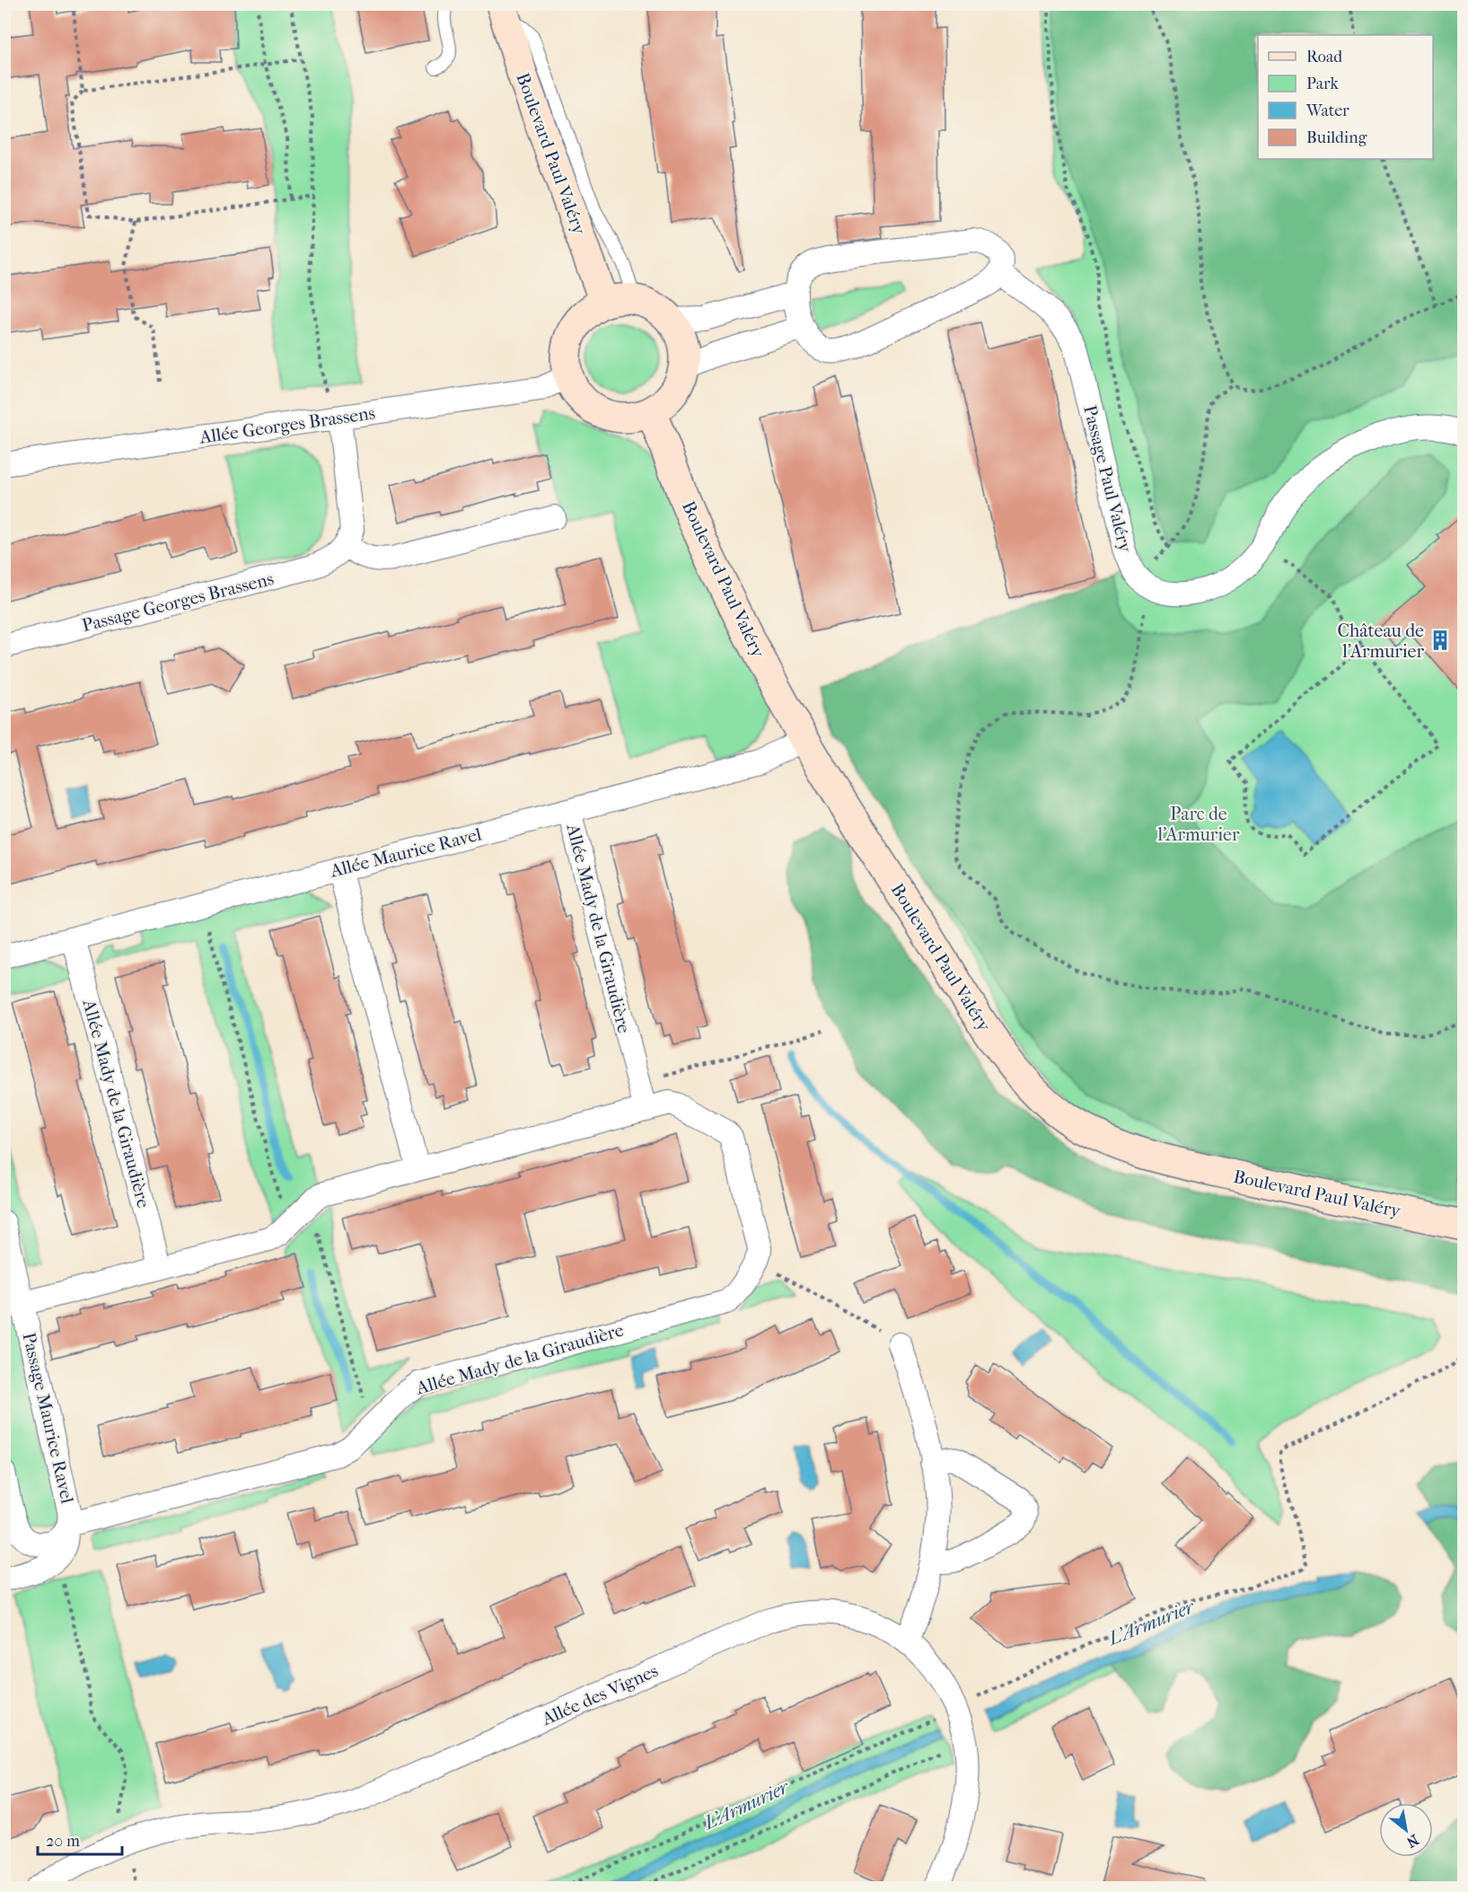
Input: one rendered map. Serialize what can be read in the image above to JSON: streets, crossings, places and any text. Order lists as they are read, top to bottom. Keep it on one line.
{"streets":{"street":["Boulevard Paul Valéry","Allée Georges Brassens","Passage Paul Valéry","Passage Georges Brassens","Allée Maurice Ravel","Allée Mady de la Giraudière","Passage Maurice Ravel","Allée des Vignes"]},"crossings":[["Boulevard Paul Valéry","Allée Georges Brassens"],["Boulevard Paul Valéry","Allée Maurice Ravel"],["Allée Maurice Ravel","Allée Mady de la Giraudière"],["Allée Mady de la Giraudière","Passage Maurice Ravel"]],"water":["L'Armurier"],"parks":["Parc de l'Armurier"],"places":{"building":["Château de l'Armurier"]},"legend":["Road","Park","Water","Building"],"scale_bar":"20 m","north":"bottom right"}
